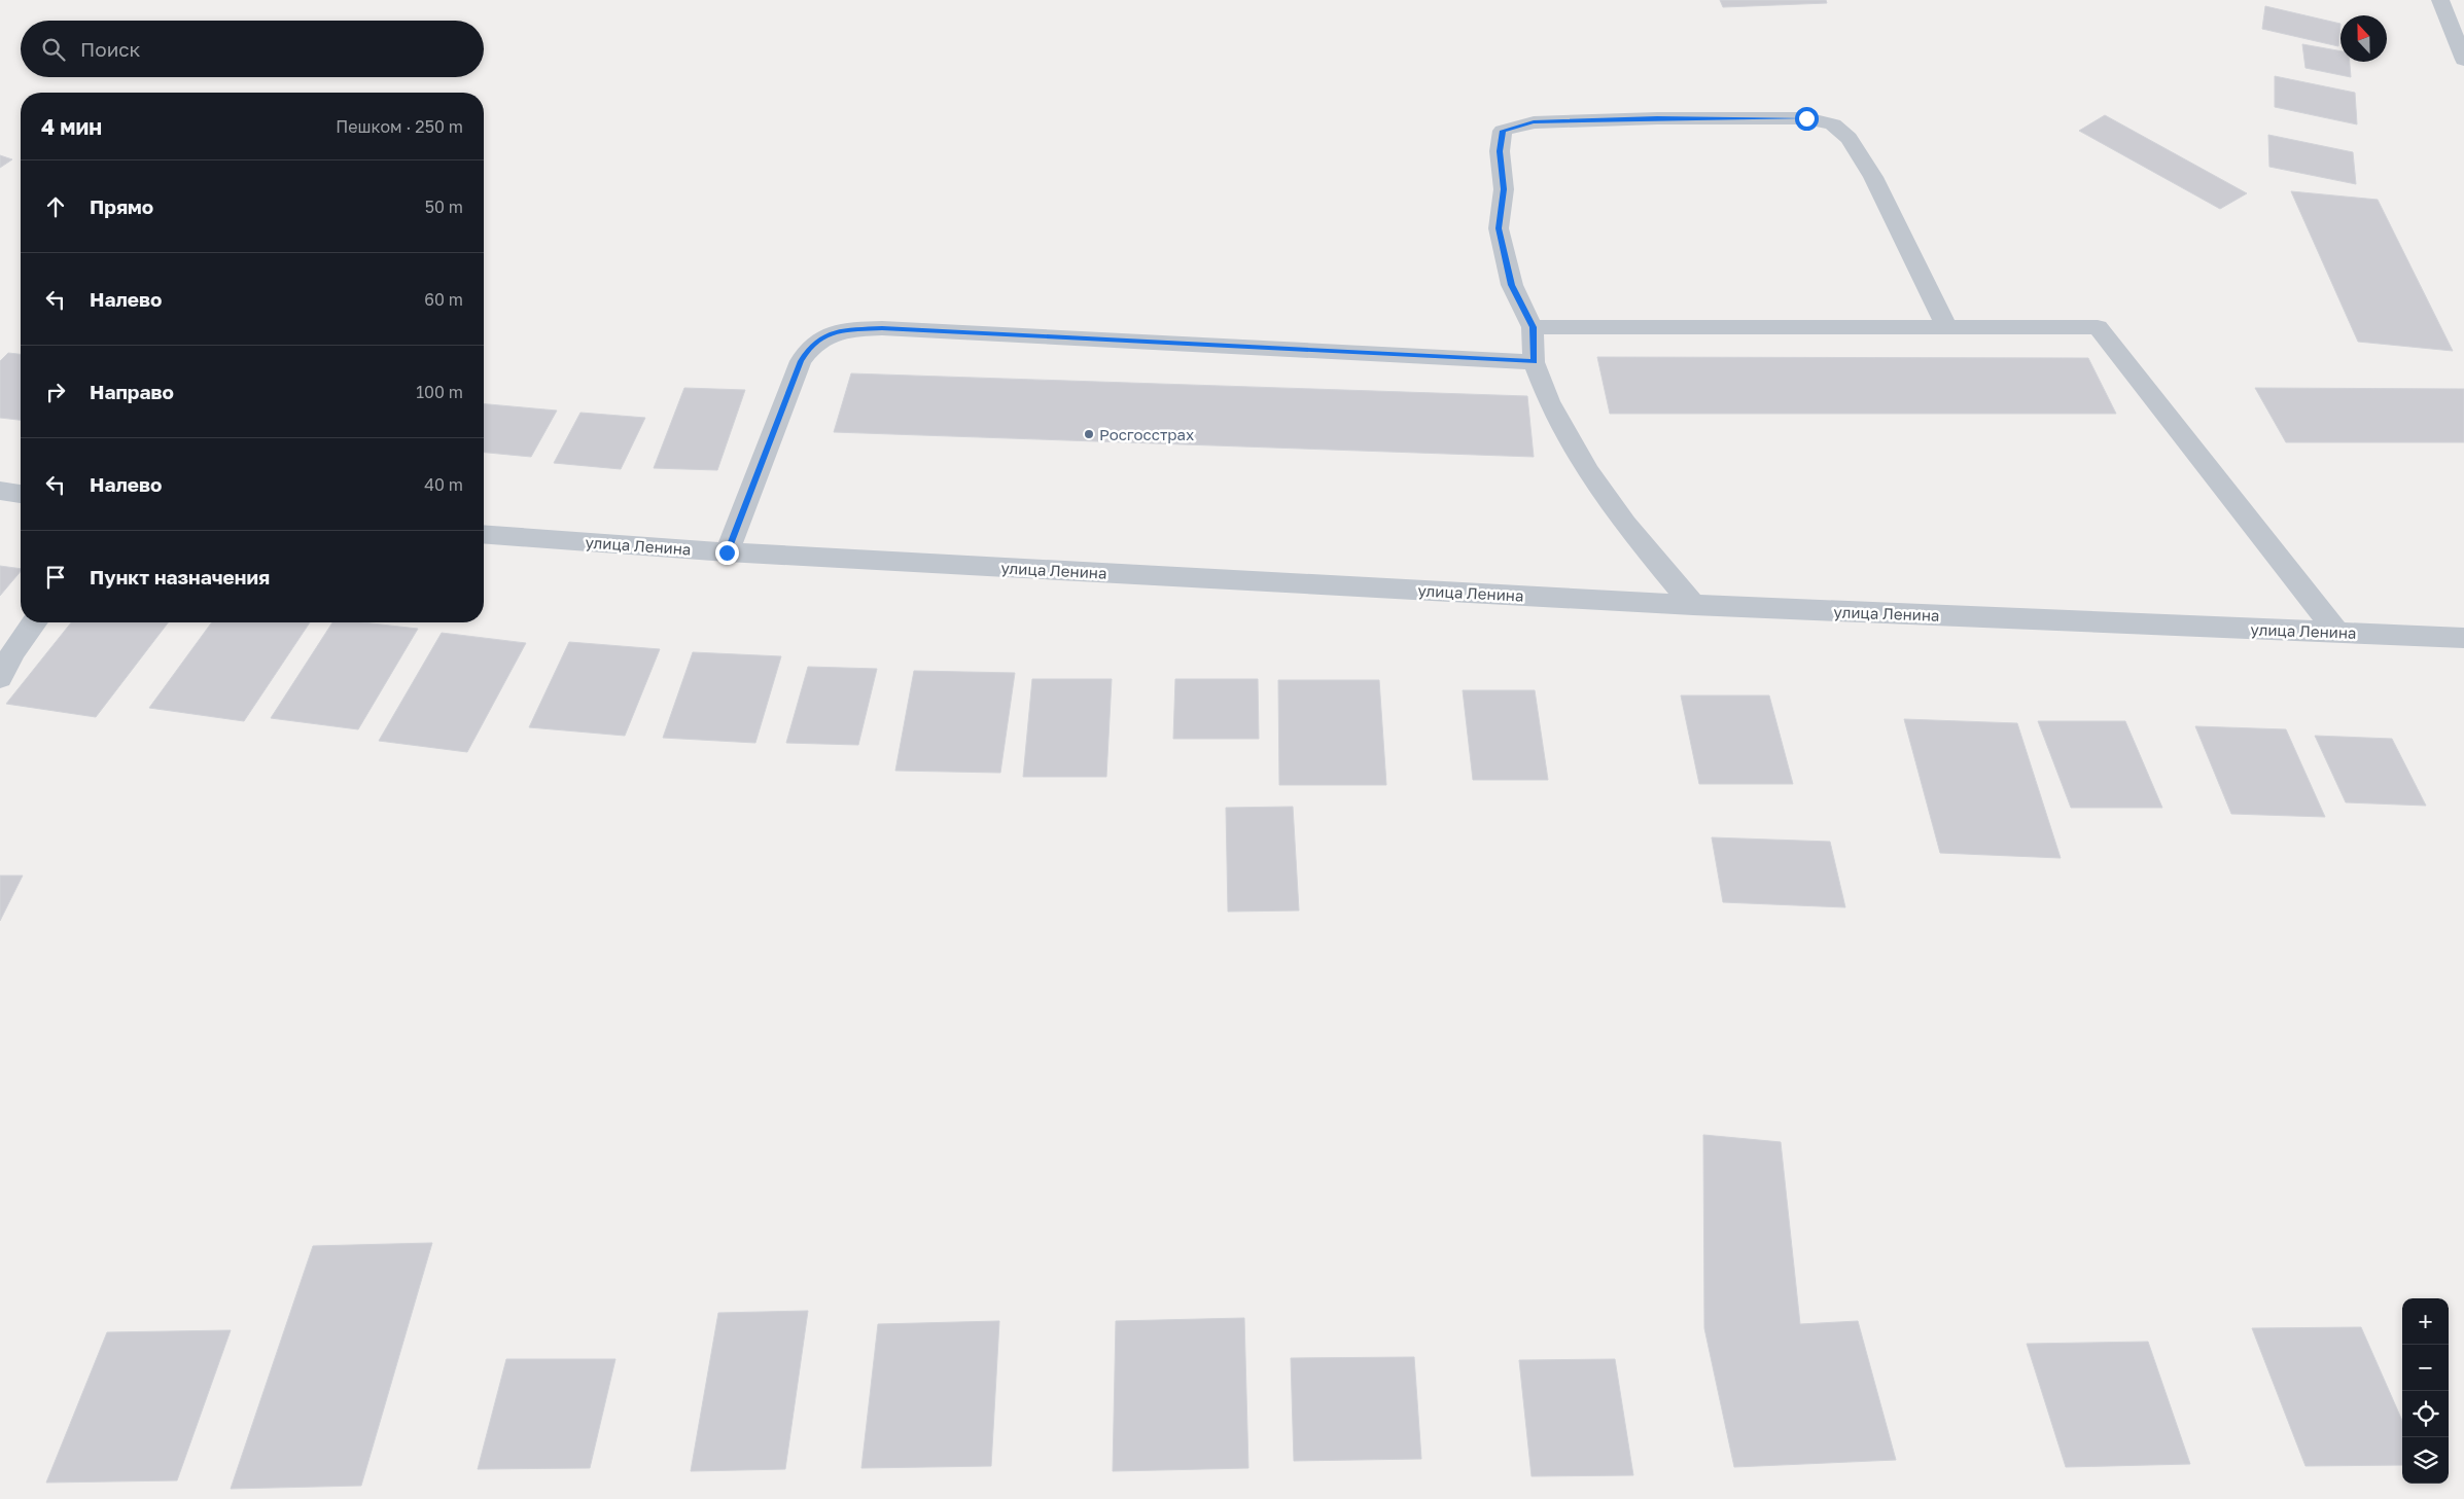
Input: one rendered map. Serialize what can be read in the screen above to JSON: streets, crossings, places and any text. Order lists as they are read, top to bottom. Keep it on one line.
{"streets":{"street":["улица Ленина"]},"places":["Росгосстрах"],"north":"top","page":{"search":"Поиск","heading":["4 мин","Пешком · 250 m"],"list":[["Прямо","50 m"],["Налево","60 m"],["Направо","100 m"],["Налево","40 m"],"Пункт назначения"],"map_buttons":["+","−"]}}
